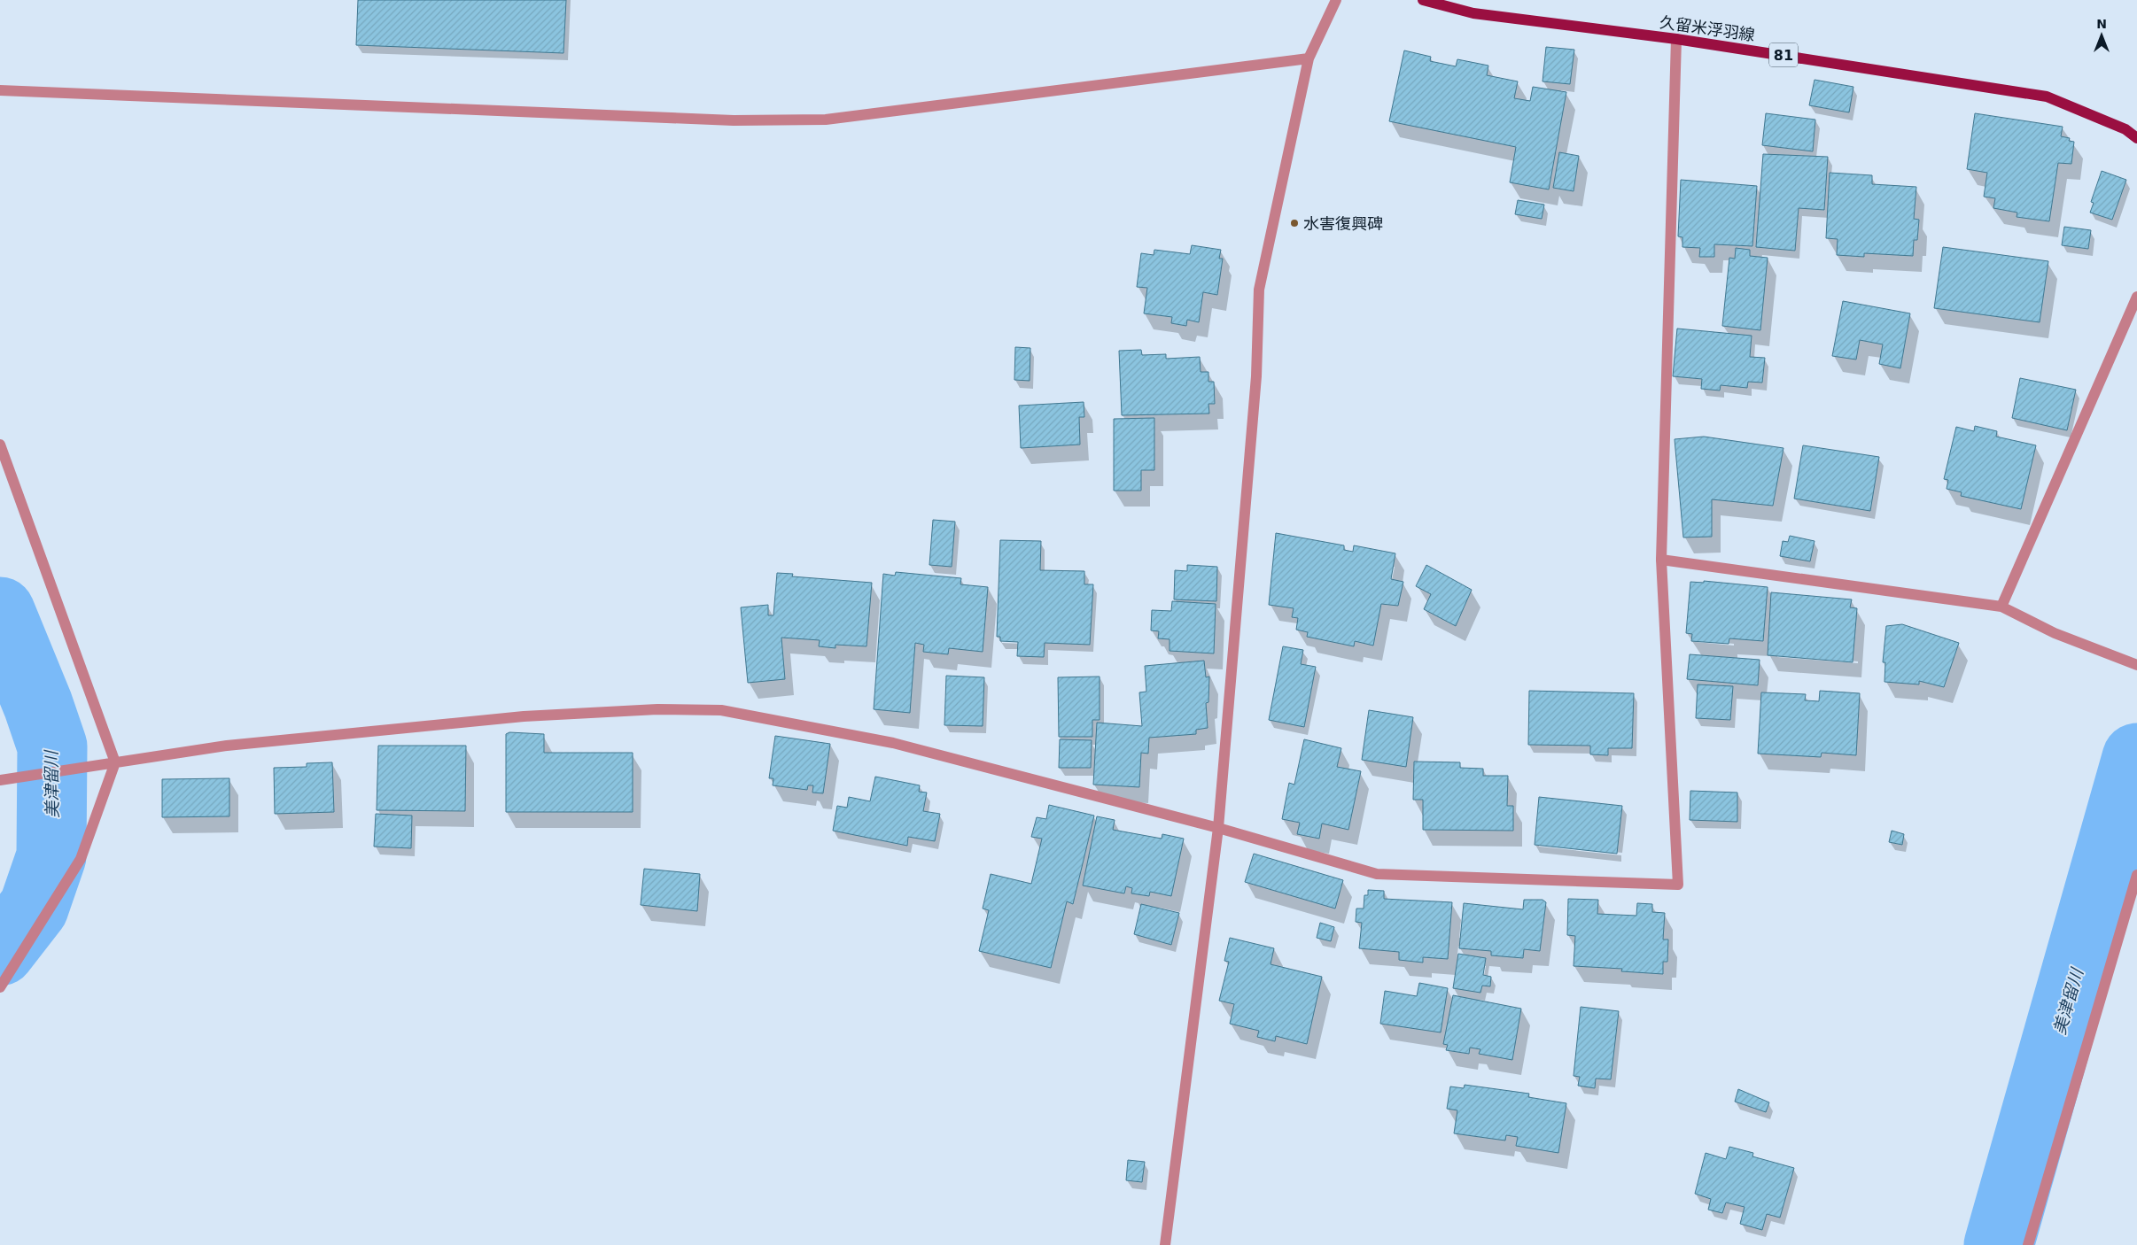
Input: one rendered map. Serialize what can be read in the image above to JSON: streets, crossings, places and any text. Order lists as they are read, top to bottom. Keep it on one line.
{"streets":{"main road":["久留米浮羽線","81"]},"water":["美津留川"],"places":["水害復興碑"],"north":"top"}
